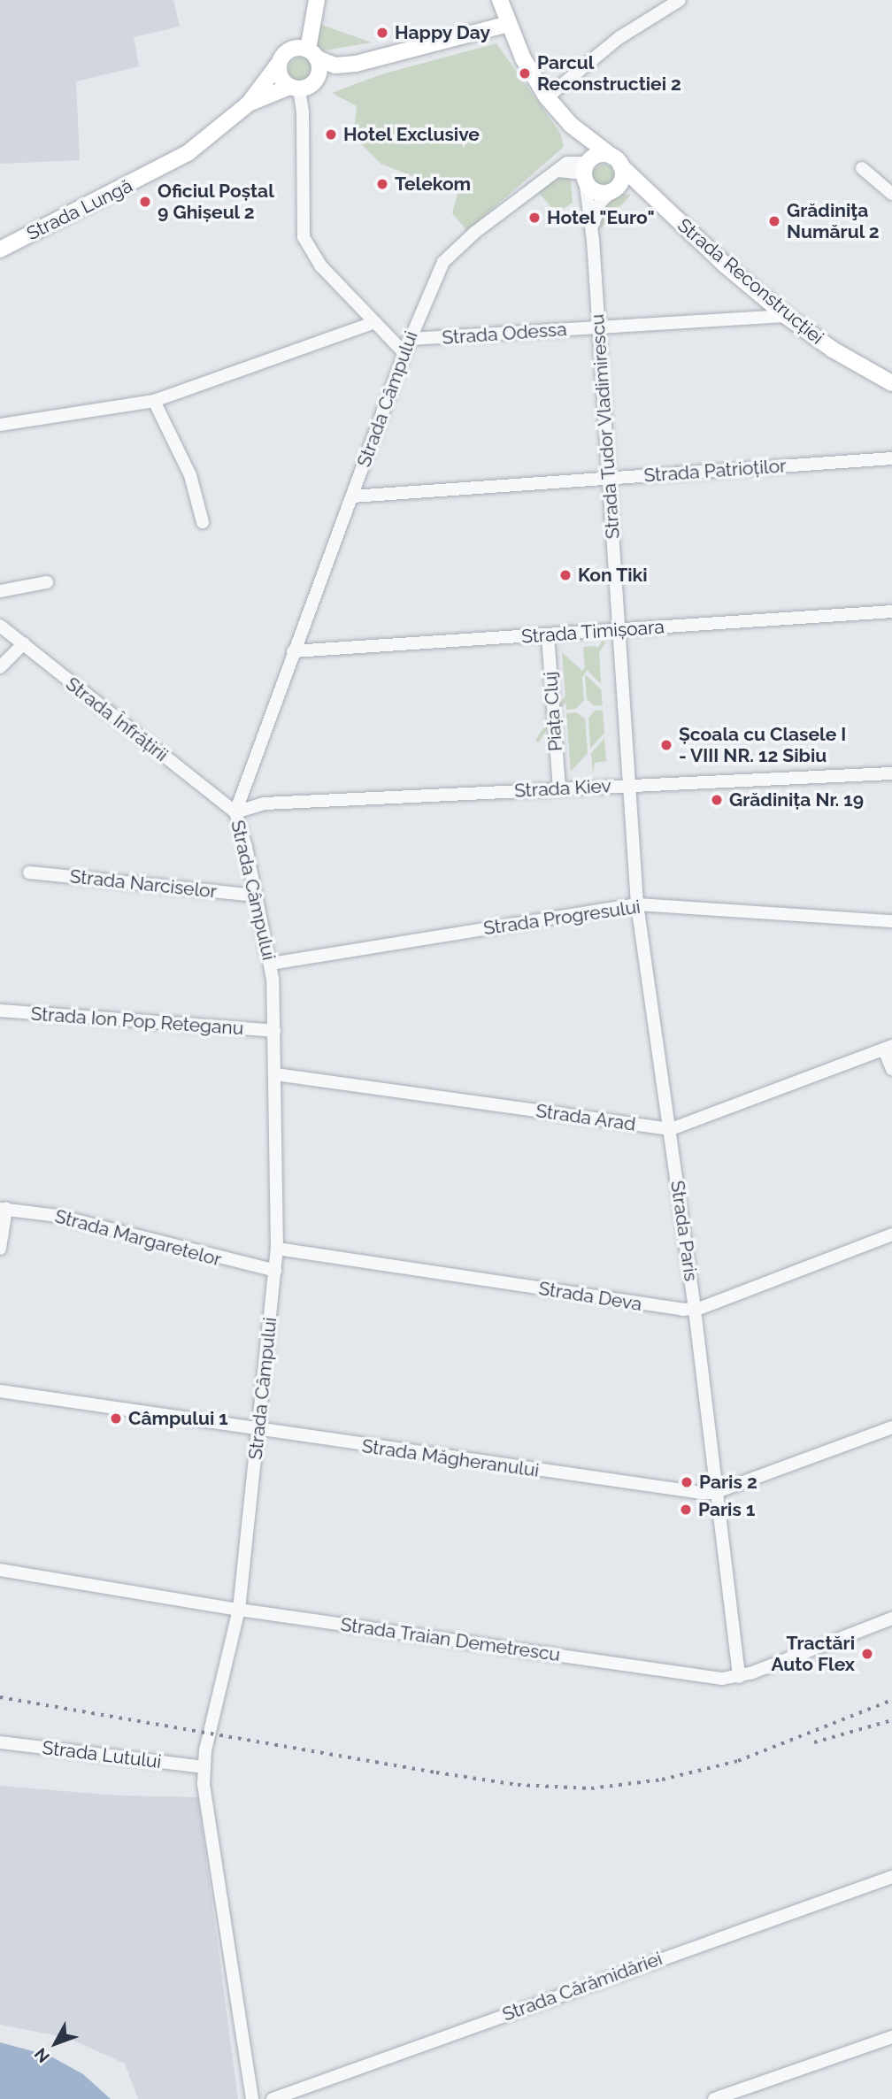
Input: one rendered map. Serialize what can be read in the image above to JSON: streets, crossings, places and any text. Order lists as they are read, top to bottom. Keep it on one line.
{"streets":{"main road":["Strada Lungă","Strada Reconstrucției"],"street":["Strada Odessa","Strada Câmpului","Strada Tudor Vladimirescu","Strada Patrioților","Strada Timișoara","Piața Cluj","Strada Înfrățirii","Strada Kiev","Strada Narciselor","Strada Progresului","Strada Ion Pop Reteganu","Strada Arad","Strada Paris","Strada Margaretelor","Strada Deva","Strada Măgheranului","Strada Traian Demetrescu","Strada Lutului","Strada Cărămidăriei"]},"crossings":[["Strada Reconstrucției","Strada Odessa"],["Strada Odessa","Strada Câmpului"],["Strada Odessa","Strada Tudor Vladimirescu"],["Strada Câmpului","Strada Tudor Vladimirescu"],["Strada Câmpului","Strada Patrioților"],["Strada Câmpului","Strada Timișoara"],["Strada Câmpului","Strada Înfrățirii"],["Strada Câmpului","Strada Kiev"],["Strada Câmpului","Strada Narciselor"],["Strada Câmpului","Strada Progresului"],["Strada Câmpului","Strada Ion Pop Reteganu"],["Strada Câmpului","Strada Arad"],["Strada Câmpului","Strada Margaretelor"],["Strada Câmpului","Strada Deva"],["Strada Câmpului","Strada Măgheranului"],["Strada Câmpului","Strada Traian Demetrescu"],["Strada Câmpului","Strada Lutului"],["Strada Tudor Vladimirescu","Strada Patrioților"],["Strada Tudor Vladimirescu","Strada Timișoara"],["Strada Tudor Vladimirescu","Strada Kiev"],["Strada Tudor Vladimirescu","Strada Paris"],["Strada Timișoara","Piața Cluj"],["Piața Cluj","Strada Kiev"],["Strada Înfrățirii","Strada Kiev"],["Strada Kiev","Strada Paris"],["Strada Progresului","Strada Paris"],["Strada Arad","Strada Paris"],["Strada Paris","Strada Deva"],["Strada Paris","Strada Măgheranului"],["Strada Paris","Strada Traian Demetrescu"]],"places":["Happy Day","Parcul Reconstructiei 2","Hotel Exclusive","Telekom","Oficiul Poștal 9 Ghișeul 2","Hotel \"Euro\"","Grădiniţa Numărul 2","Kon Tiki","Școala cu Clasele I - VIII NR. 12 Sibiu","Grădinița Nr. 19","Câmpului 1","Paris 2","Paris 1","Tractări Auto Flex"],"north":"bottom left"}
